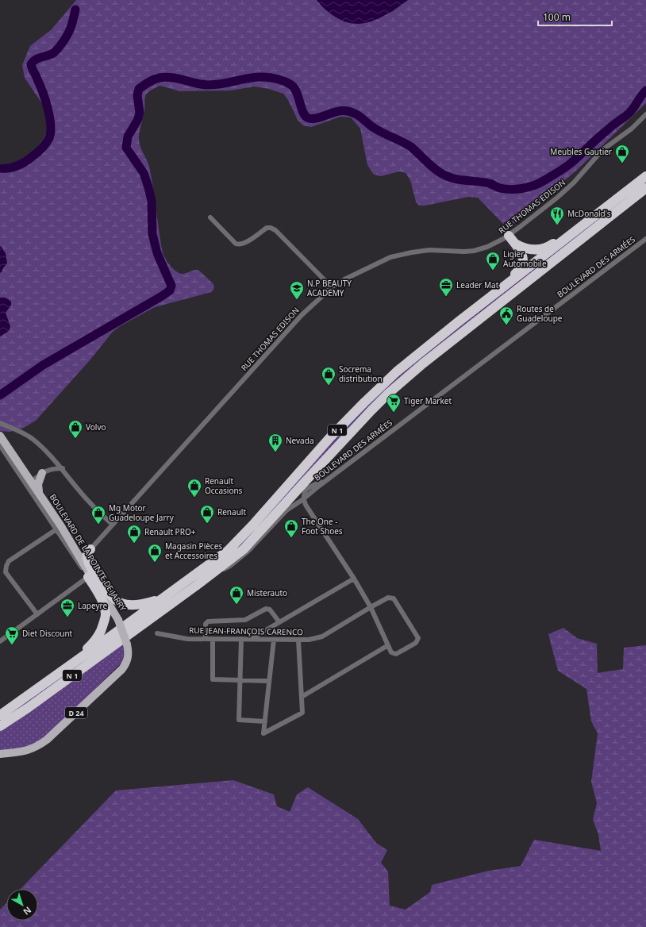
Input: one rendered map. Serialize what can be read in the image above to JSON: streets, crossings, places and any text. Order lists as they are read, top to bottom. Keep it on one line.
{"streets":{"highway":["N 1"],"main road":["BOULEVARD DE LA POINTE DE JARRY","D 24"],"street":["RUE THOMAS EDISON","BOULEVARD DES ARMÉES","RUE JEAN-FRANÇOIS CARENCO"]},"crossings":[["BOULEVARD DES ARMÉES","N 1"]],"places":{"shop":["Meubles Gautier","Ligier Automobile","Socrema distribution","Volvo","Renault Occasions","Renault","Mg Motor Guadeloupe Jarry","The One - Foot Shoes","Renault PRO+","Magasin Pièces et Accessoires","Misterauto"],"restaurant":["McDonald's"],"office":["Leader Mat","Lapeyre"],"school or university":["N.P BEAUTY ACADEMY"],"public building":["Routes de Guadeloupe"],"supermarket":["Tiger Market","Diet Discount"],"building":["Nevada"]},"scale_bar":"100 m","north":"bottom right"}
